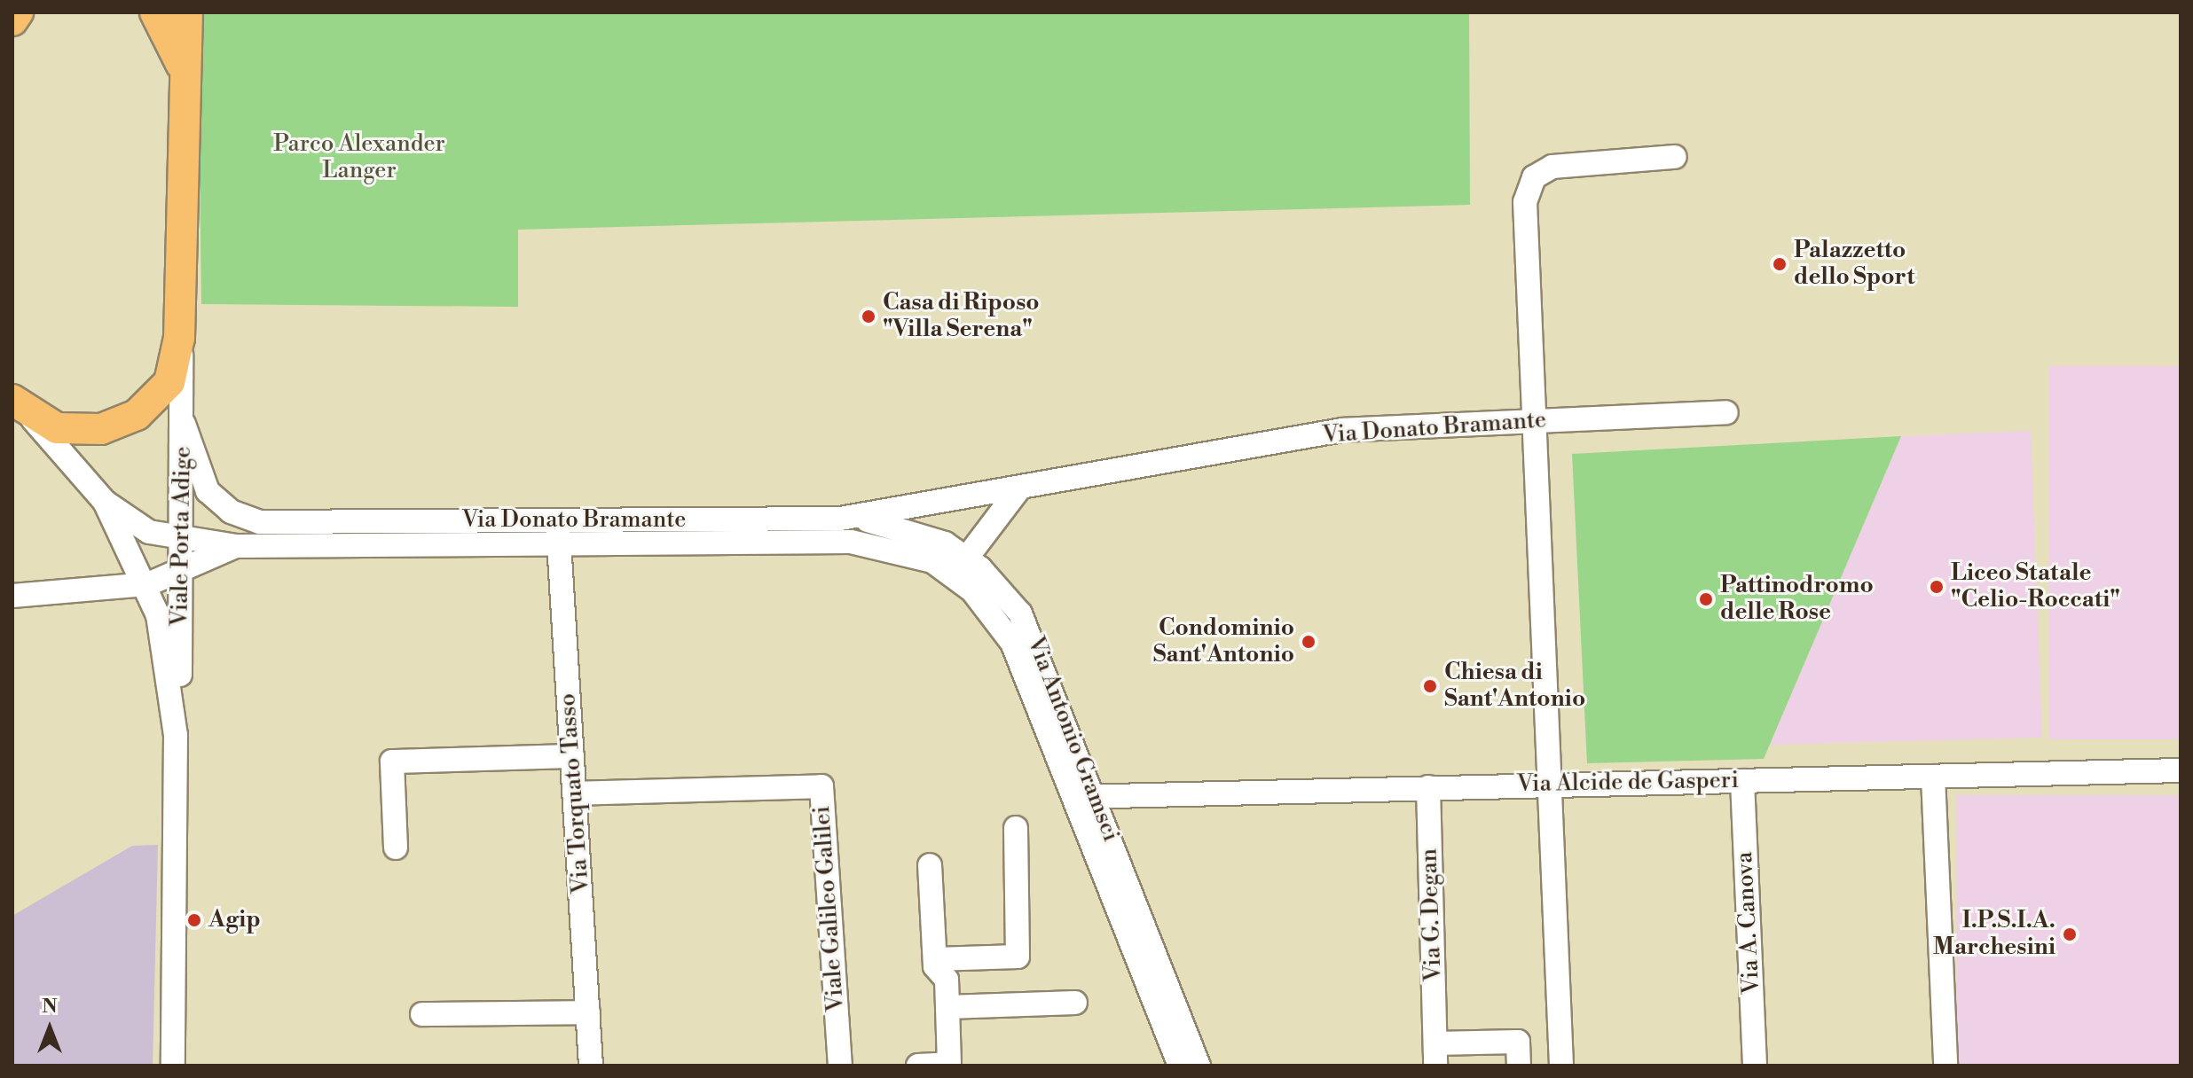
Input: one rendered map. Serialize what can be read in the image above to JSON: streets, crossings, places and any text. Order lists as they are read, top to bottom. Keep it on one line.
{"streets":{"main road":["Viale Porta Adige"],"street":["Via Donato Bramante","Via Antonio Gramsci","Via Alcide de Gasperi","Via Torquato Tasso","Viale Galileo Galilei","Via G. Degan","Via A. Canova"]},"crossings":[["Via Donato Bramante","Viale Porta Adige"],["Via Donato Bramante","Via Antonio Gramsci"],["Via Donato Bramante","Via Torquato Tasso"],["Via Antonio Gramsci","Via Alcide de Gasperi"],["Via Alcide de Gasperi","Via G. Degan"],["Via Alcide de Gasperi","Via A. Canova"],["Via Torquato Tasso","Viale Galileo Galilei"]],"parks":["Parco Alexander Langer"],"places":["Palazzetto dello Sport","Casa di Riposo \"Villa Serena\"","Liceo Statale \"Celio-Roccati\"","Pattinodromo delle Rose","Condominio Sant'Antonio","Chiesa di Sant'Antonio","Agip","I.P.S.I.A. Marchesini"],"north":"top"}
